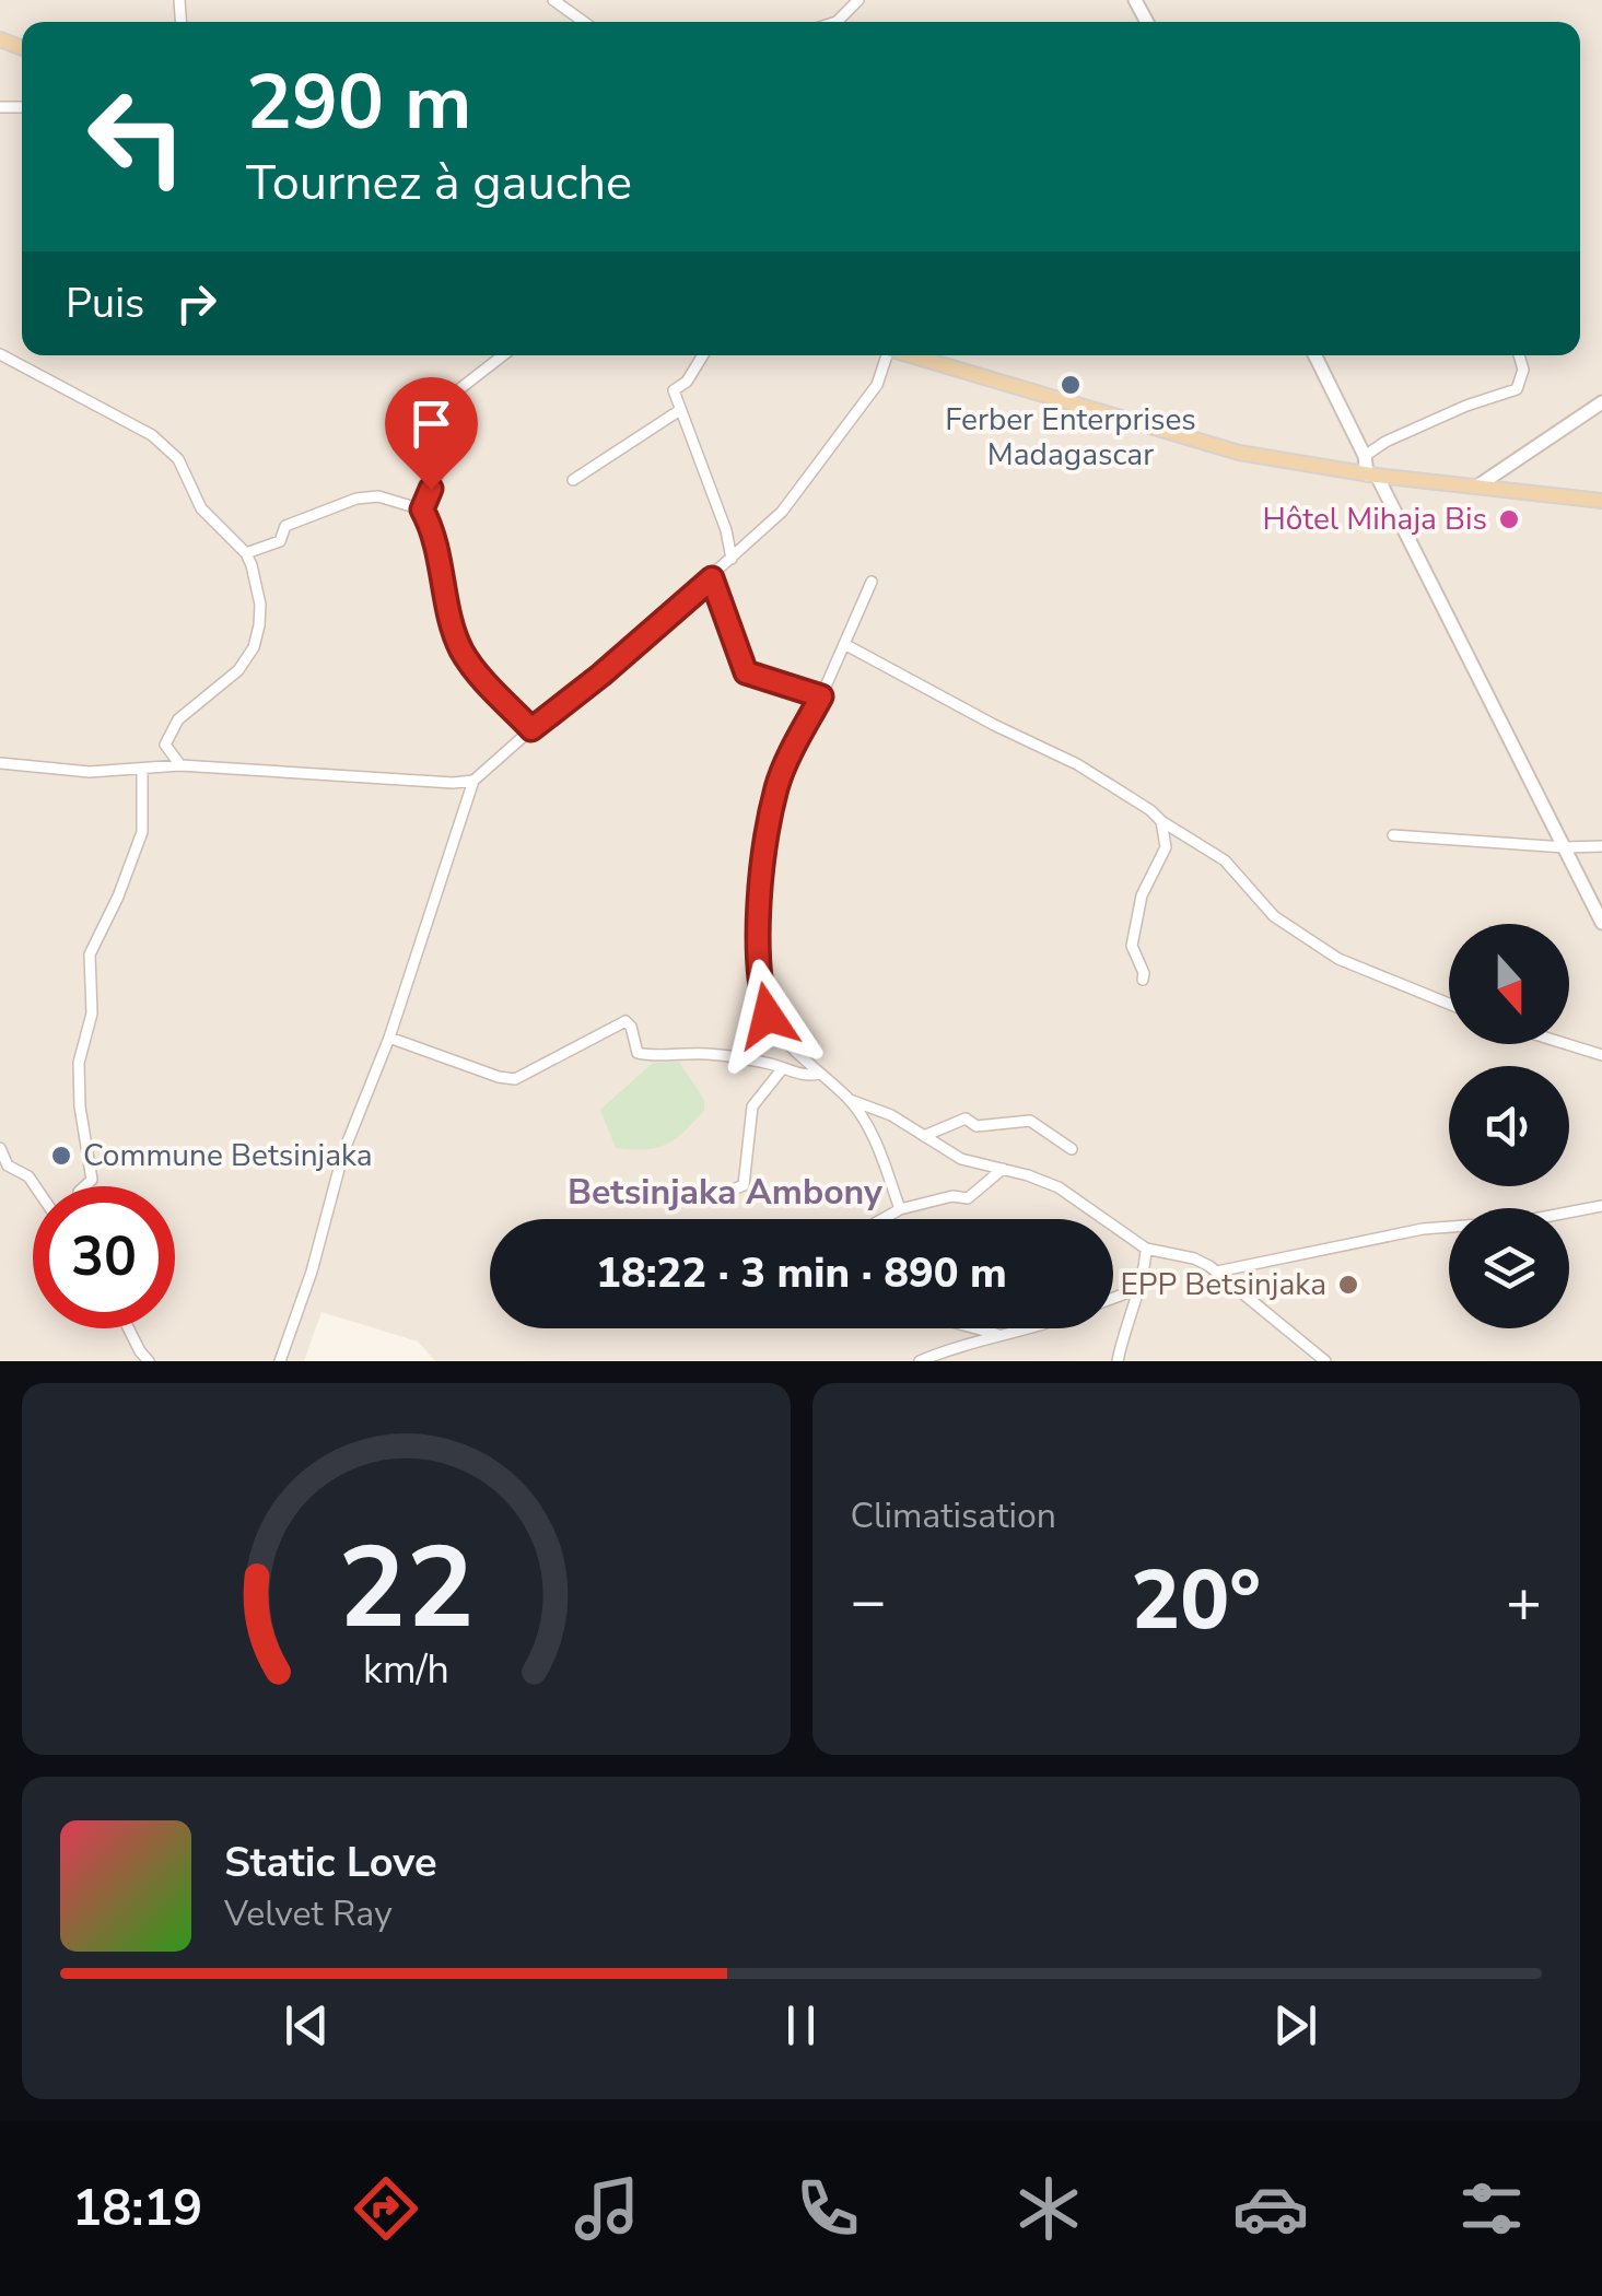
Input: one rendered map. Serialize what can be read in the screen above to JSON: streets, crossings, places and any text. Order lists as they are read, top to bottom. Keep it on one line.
{"districts":["Betsinjaka Ambony"],"places":["Ferber Enterprises Madagascar","Hôtel Mihaja Bis","Commune Betsinjaka","EPP Betsinjaka"],"north":"bottom","page":{"turn":["290 m","Tournez à gauche"],"then":"Puis","limit":"30","trip":"18:22 · 3 min · 890 m","tile":"Climatisation","heat":["−","20°","+"],"song":["Static Love","Velvet Ray"],"tabs":"18:19","gauge":["22","km/h"]}}
